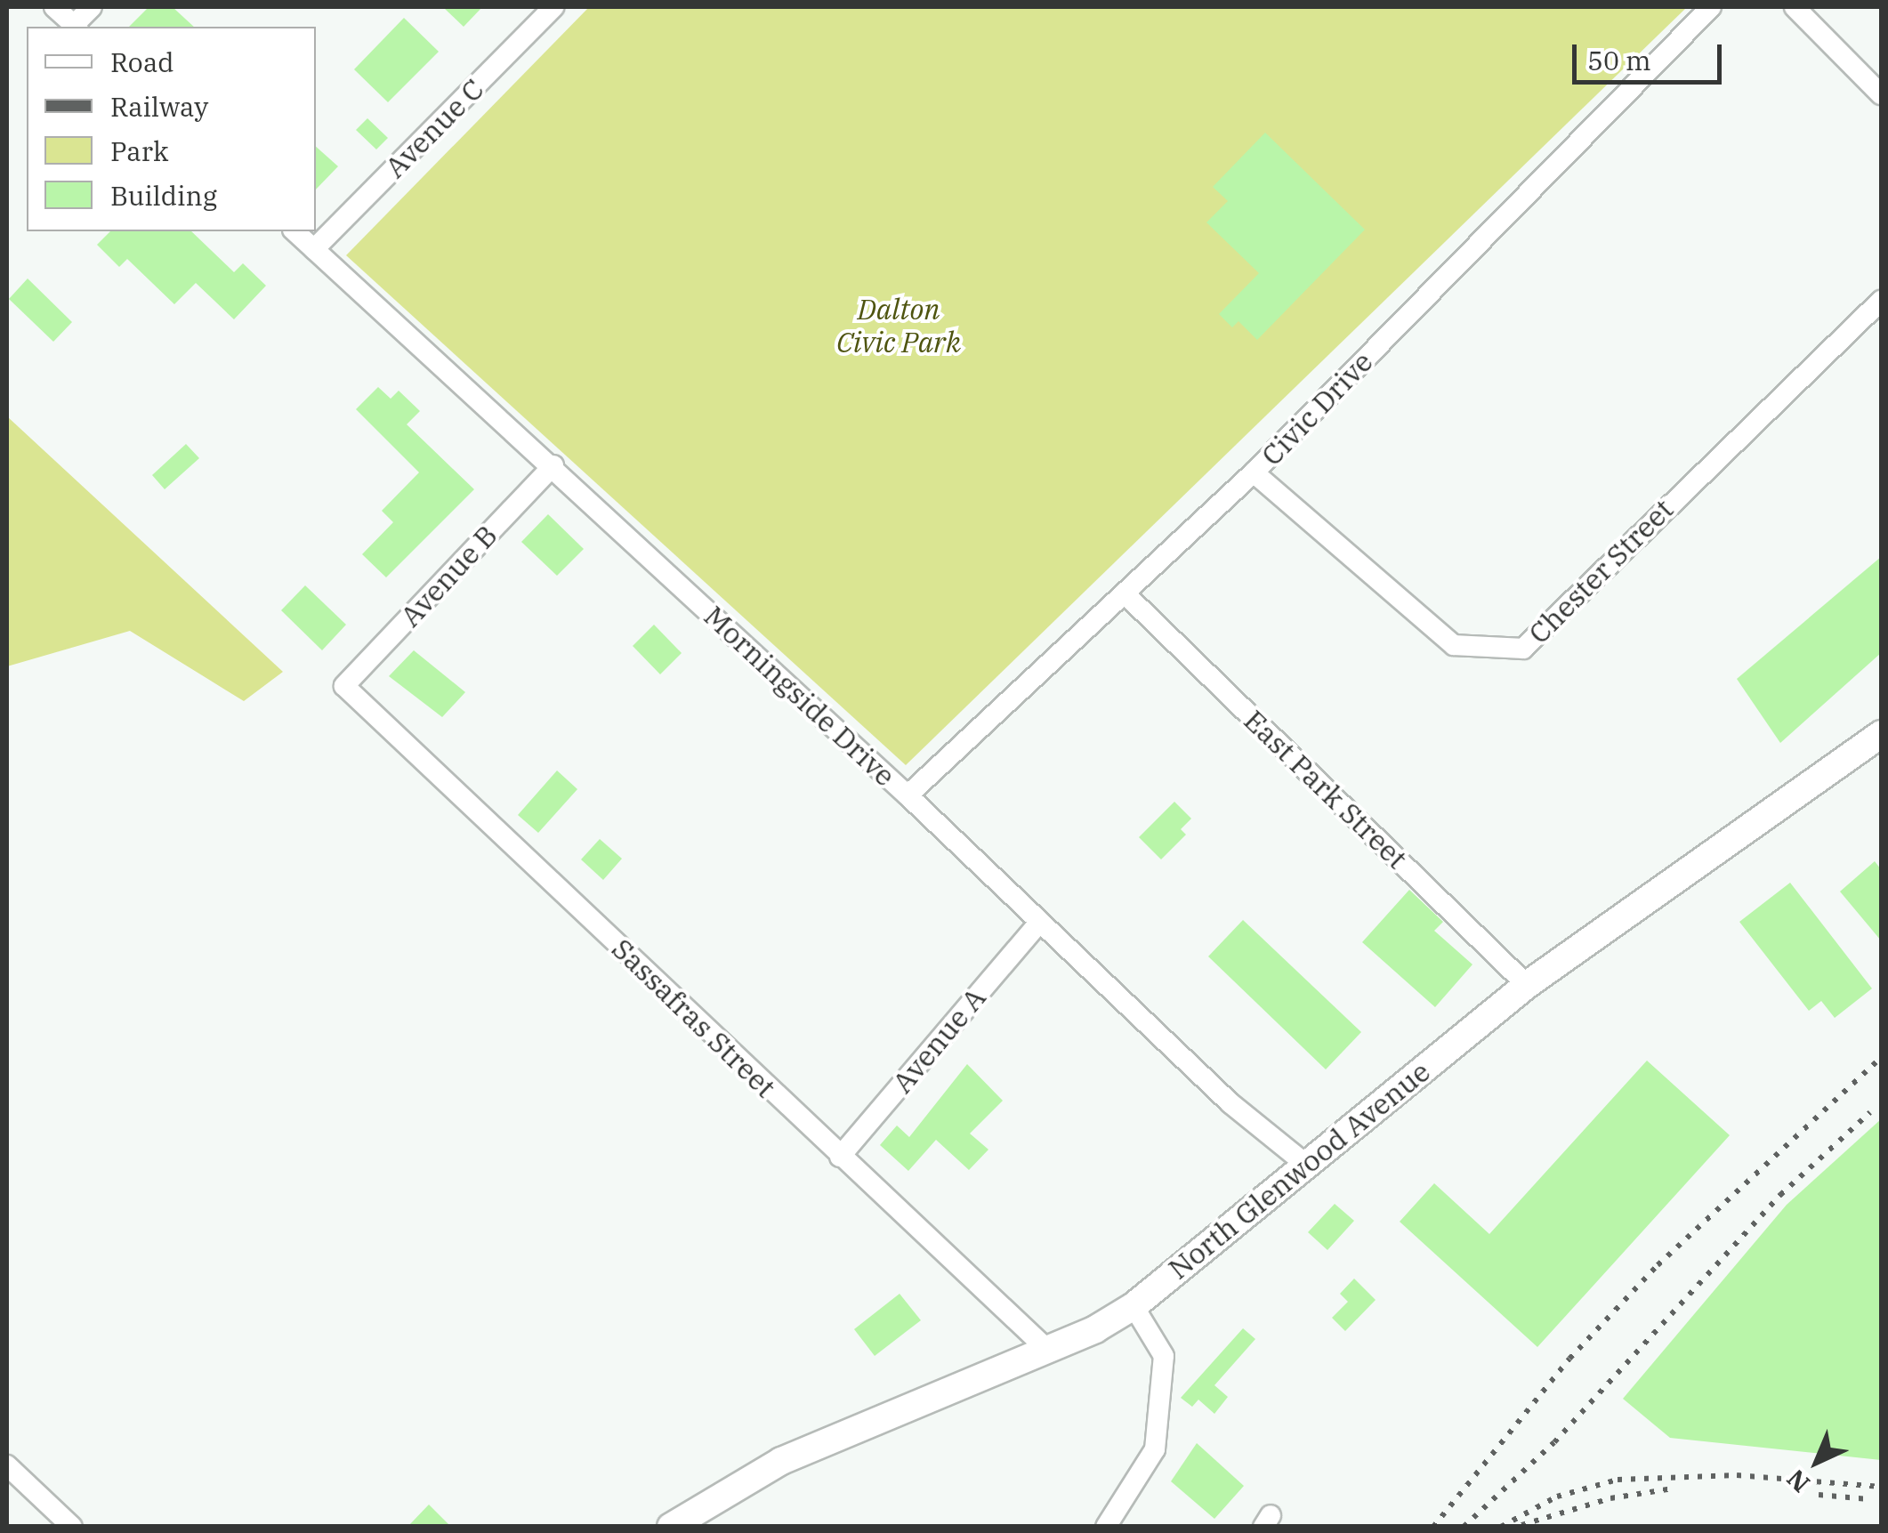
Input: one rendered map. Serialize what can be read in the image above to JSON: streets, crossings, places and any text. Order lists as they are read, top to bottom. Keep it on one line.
{"streets":{"main road":["North Glenwood Avenue"],"street":["Avenue C","Civic Drive","Chester Street","Avenue B","Morningside Drive","East Park Street","Sassafras Street","Avenue A"]},"crossings":[["Avenue C","Morningside Drive"],["Civic Drive","Chester Street"],["Civic Drive","Morningside Drive"],["Civic Drive","East Park Street"],["Avenue B","Morningside Drive"],["Avenue B","Sassafras Street"],["Morningside Drive","Avenue A"],["Morningside Drive","North Glenwood Avenue"],["East Park Street","North Glenwood Avenue"],["Sassafras Street","Avenue A"],["Sassafras Street","North Glenwood Avenue"]],"parks":["Dalton Civic Park"],"legend":["Road","Railway","Park","Building"],"scale_bar":"50 m","north":"bottom left"}
